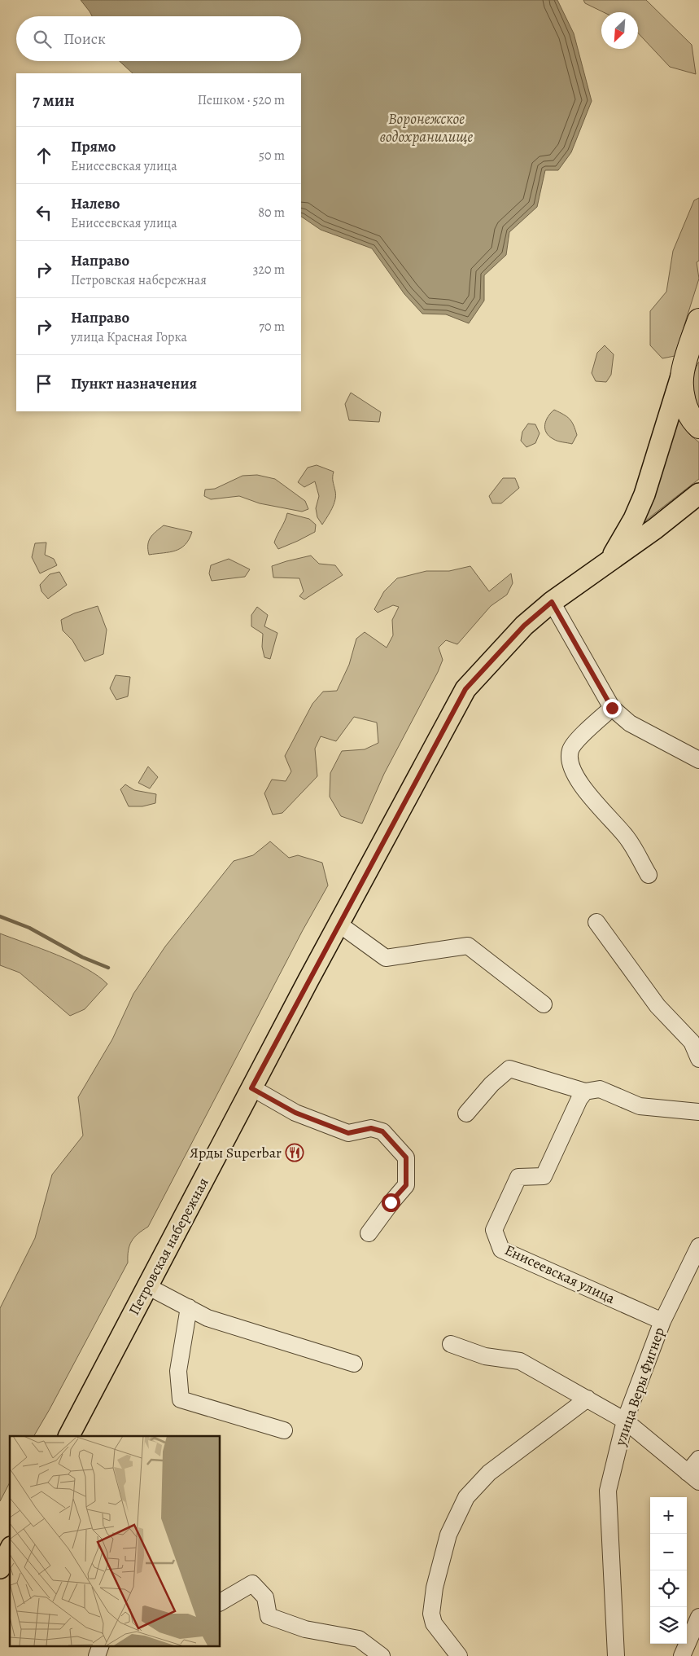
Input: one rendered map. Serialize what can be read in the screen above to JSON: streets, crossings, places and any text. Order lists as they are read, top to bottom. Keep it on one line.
{"streets":{"main road":["Петровская набережная"],"street":["Енисеевская улица","улица Веры Фигнер"]},"crossings":[["Енисеевская улица","улица Веры Фигнер"]],"water":["Воронежское водохранилище"],"places":{"restaurant":["Ярды Superbar"]},"north":"bottom left","page":{"search":"Поиск","heading":["7 мин","Пешком · 520 m"],"list":[["Прямо","Енисеевская улица","50 m"],["Налево","Енисеевская улица","80 m"],["Направо","Петровская набережная","320 m"],["Направо","улица Красная Горка","70 m"],"Пункт назначения"],"map_buttons":["+","−"]}}
